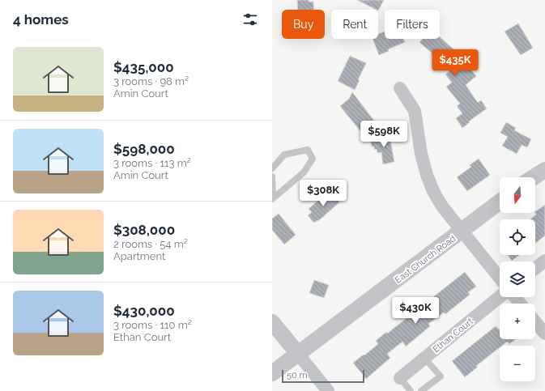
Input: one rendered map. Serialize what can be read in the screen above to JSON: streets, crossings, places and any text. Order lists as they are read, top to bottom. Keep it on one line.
{"streets":{"street":["East Church Road","Ethan Court"]},"scale_bar":"50 m","north":"bottom","page":{"heading":"4 homes","chip":["Buy","Rent","Filters"],"list":[{"name":"$435,000","note":"3 rooms · 98 m² · Amin Court"},{"name":"$598,000","note":"3 rooms · 113 m² · Amin Court"},{"name":"$308,000","note":"2 rooms · 54 m² · Apartment"},{"name":"$430,000","note":"3 rooms · 110 m² · Ethan Court"}],"price":["$435K","$598K","$308K","$430K"],"map_buttons":["+","−"],"scale":"50 m"}}
